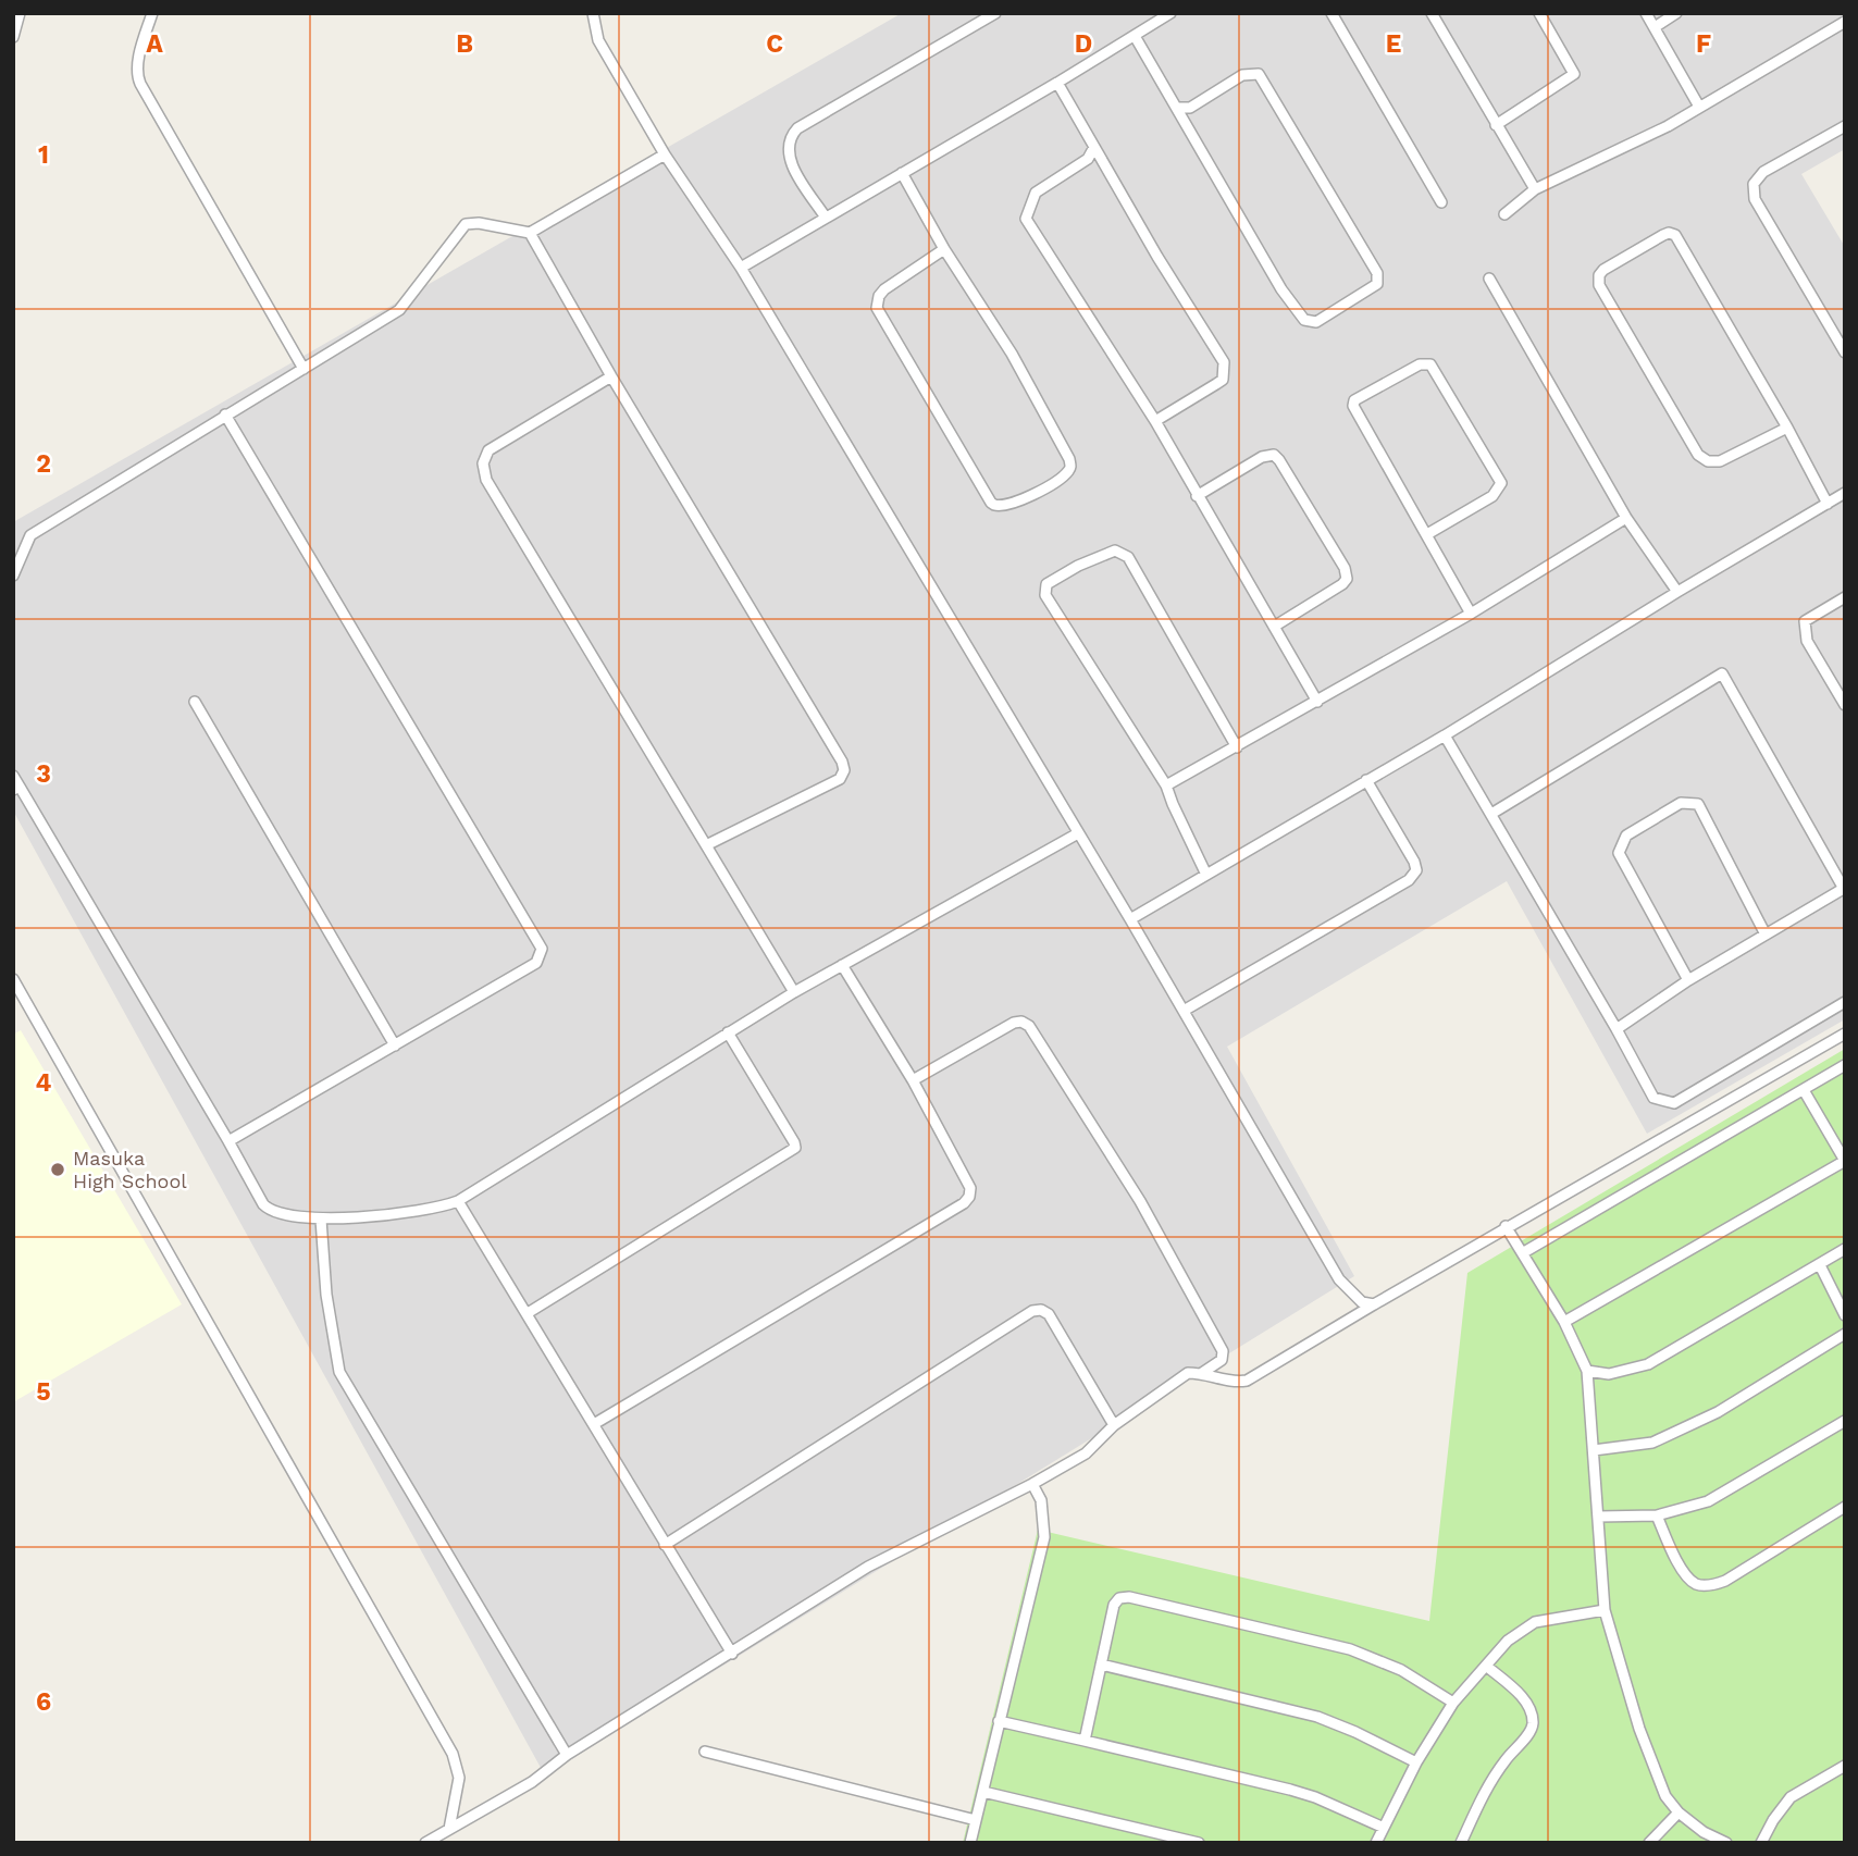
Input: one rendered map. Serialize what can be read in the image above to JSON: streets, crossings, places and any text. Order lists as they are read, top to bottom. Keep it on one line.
{"places":["Masuka High School"],"grid":{"columns":["A","B","C","D","E","F"],"rows":["1","2","3","4","5","6"]}}
